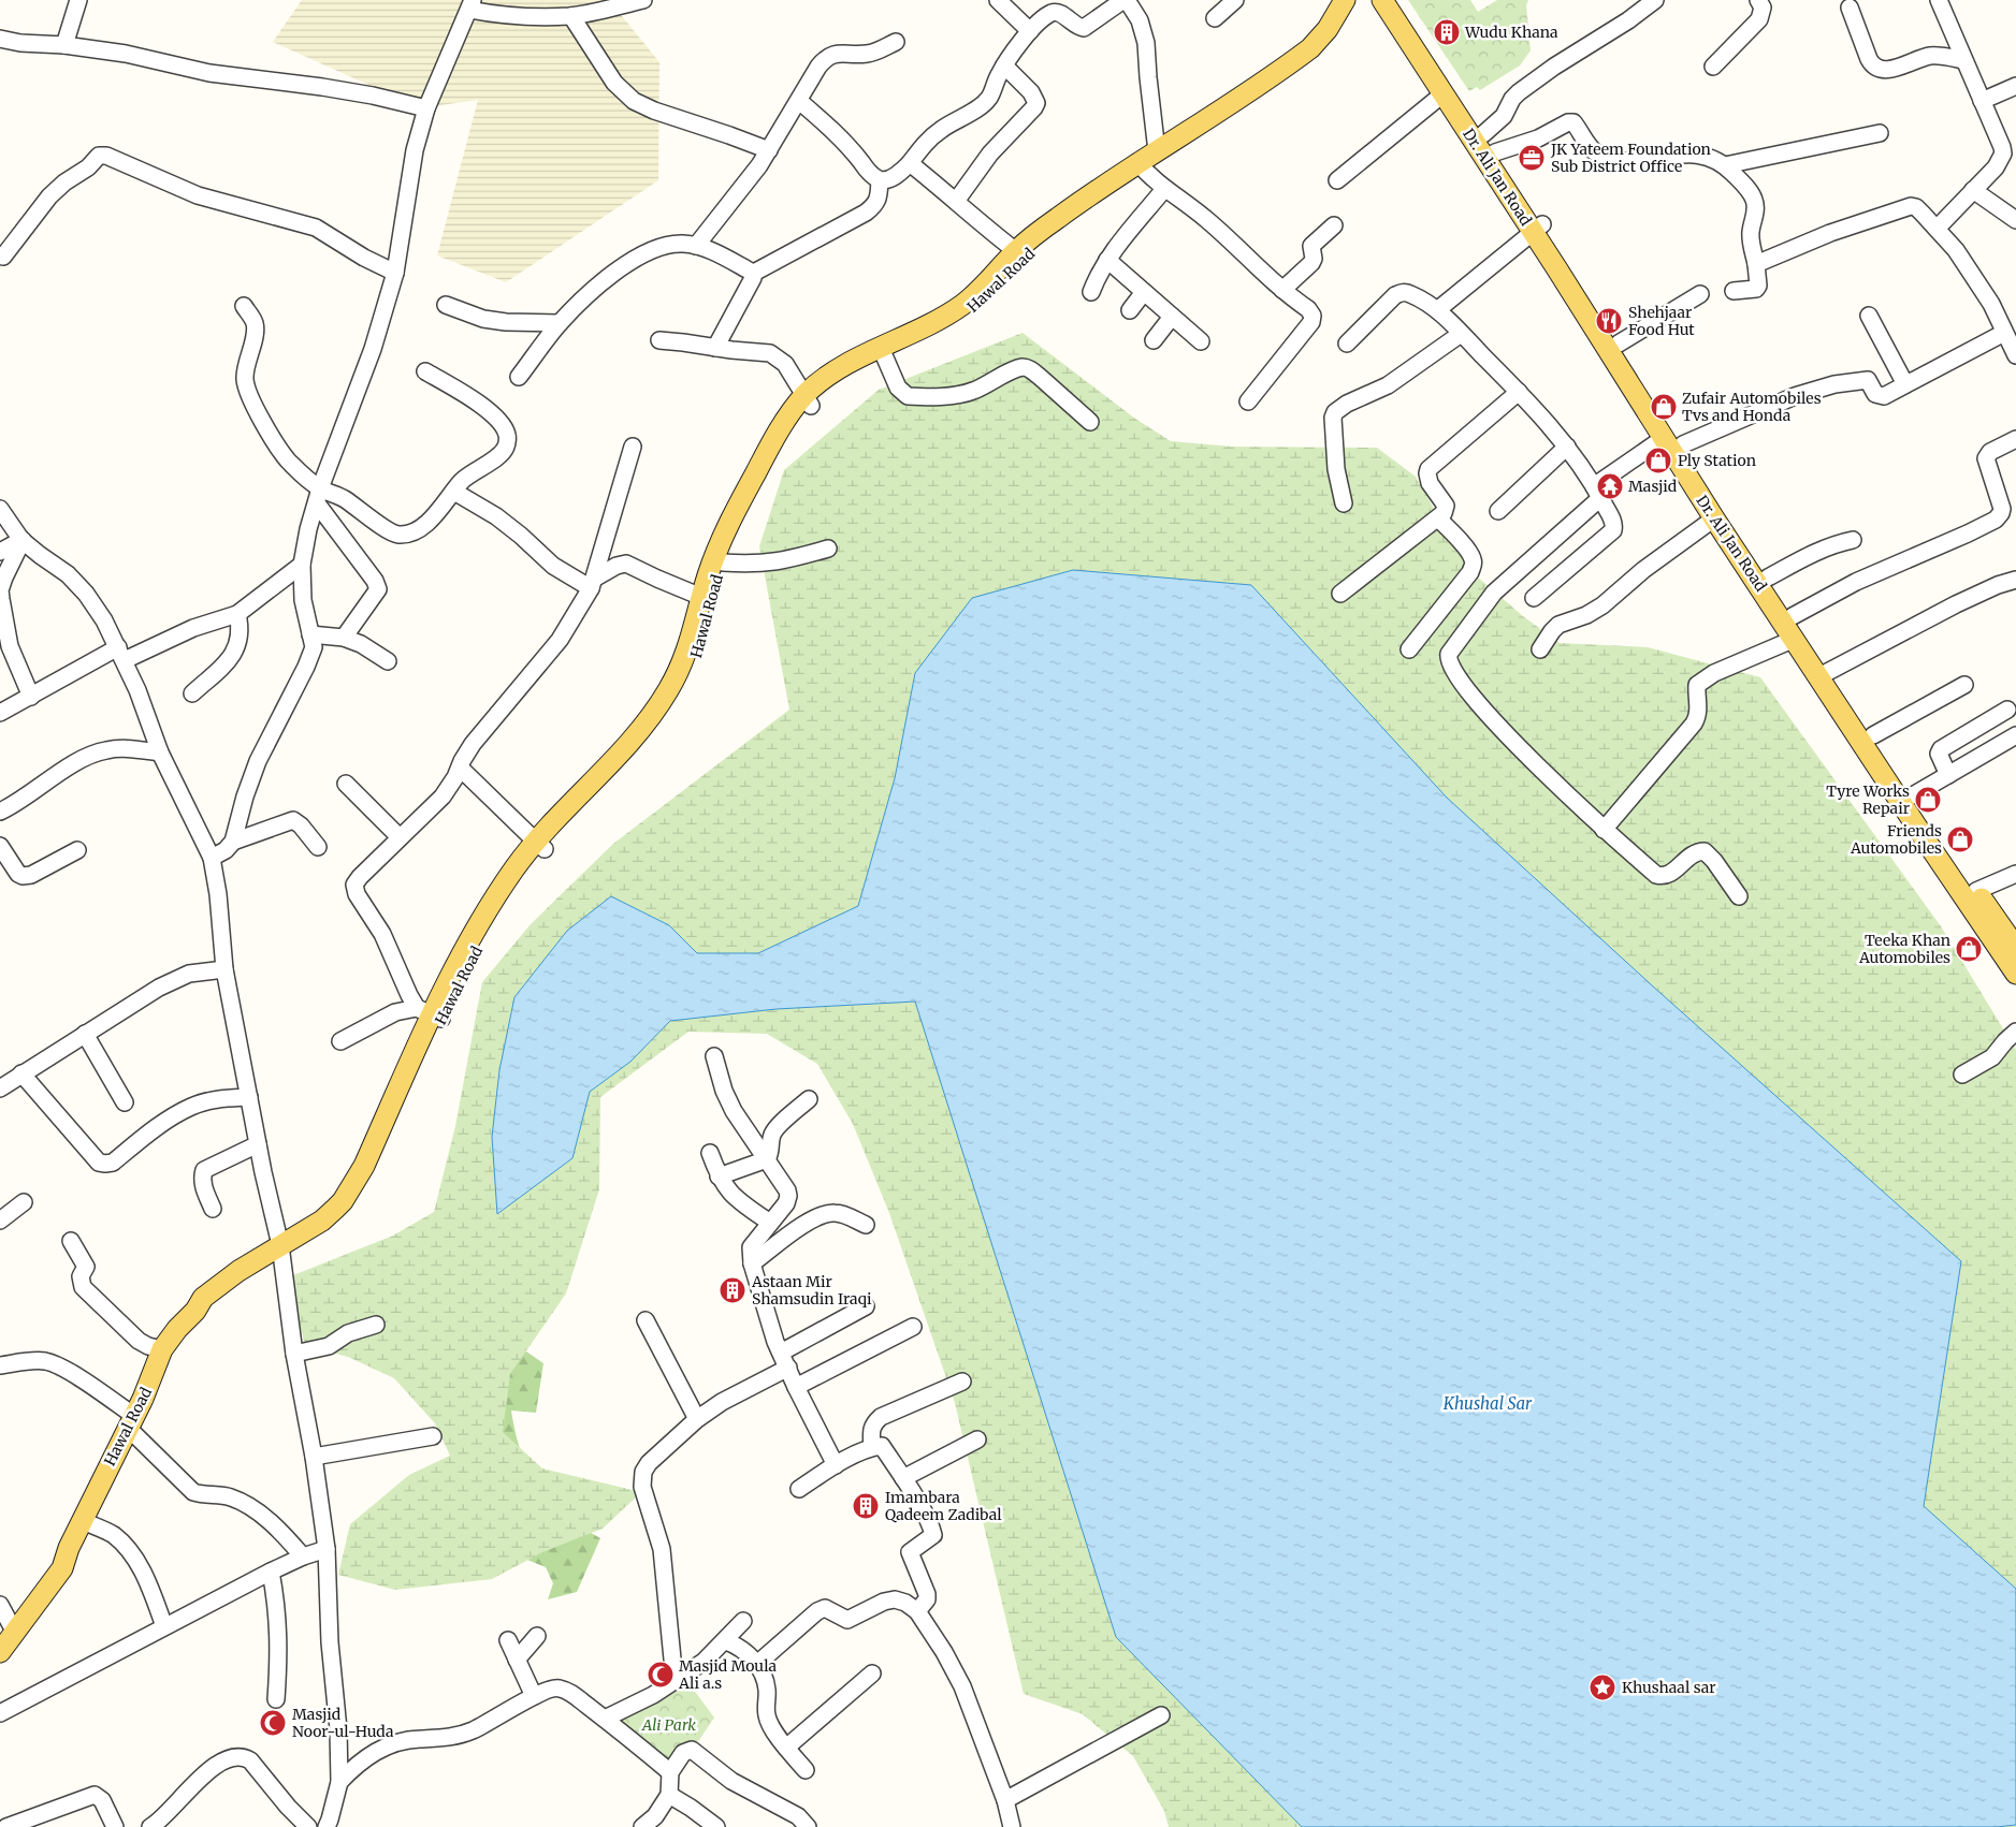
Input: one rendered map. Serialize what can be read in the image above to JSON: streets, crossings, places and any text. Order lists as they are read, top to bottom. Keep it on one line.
{"streets":{"main road":["Dr. Ali Jan Road","Hawal Road"]},"water":["Khushal Sar"],"parks":["Ali Park"],"places":{"building":["Wudu Khana","Astaan Mir Shamsudin Iraqi","Imambara Qadeem Zadibal"],"office":["JK Yateem Foundation Sub District Office"],"restaurant":["Shehjaar Food Hut"],"shop":["Zufair Automobiles Tvs and Honda","Ply Station","Tyre Works Repair","Friends Automobiles","Teeka Khan Automobiles"],"temple":["Masjid"],"mosque":["Masjid Moula Ali a.s","Masjid Noor-ul-Huda"],"place":["Khushaal sar"]}}
